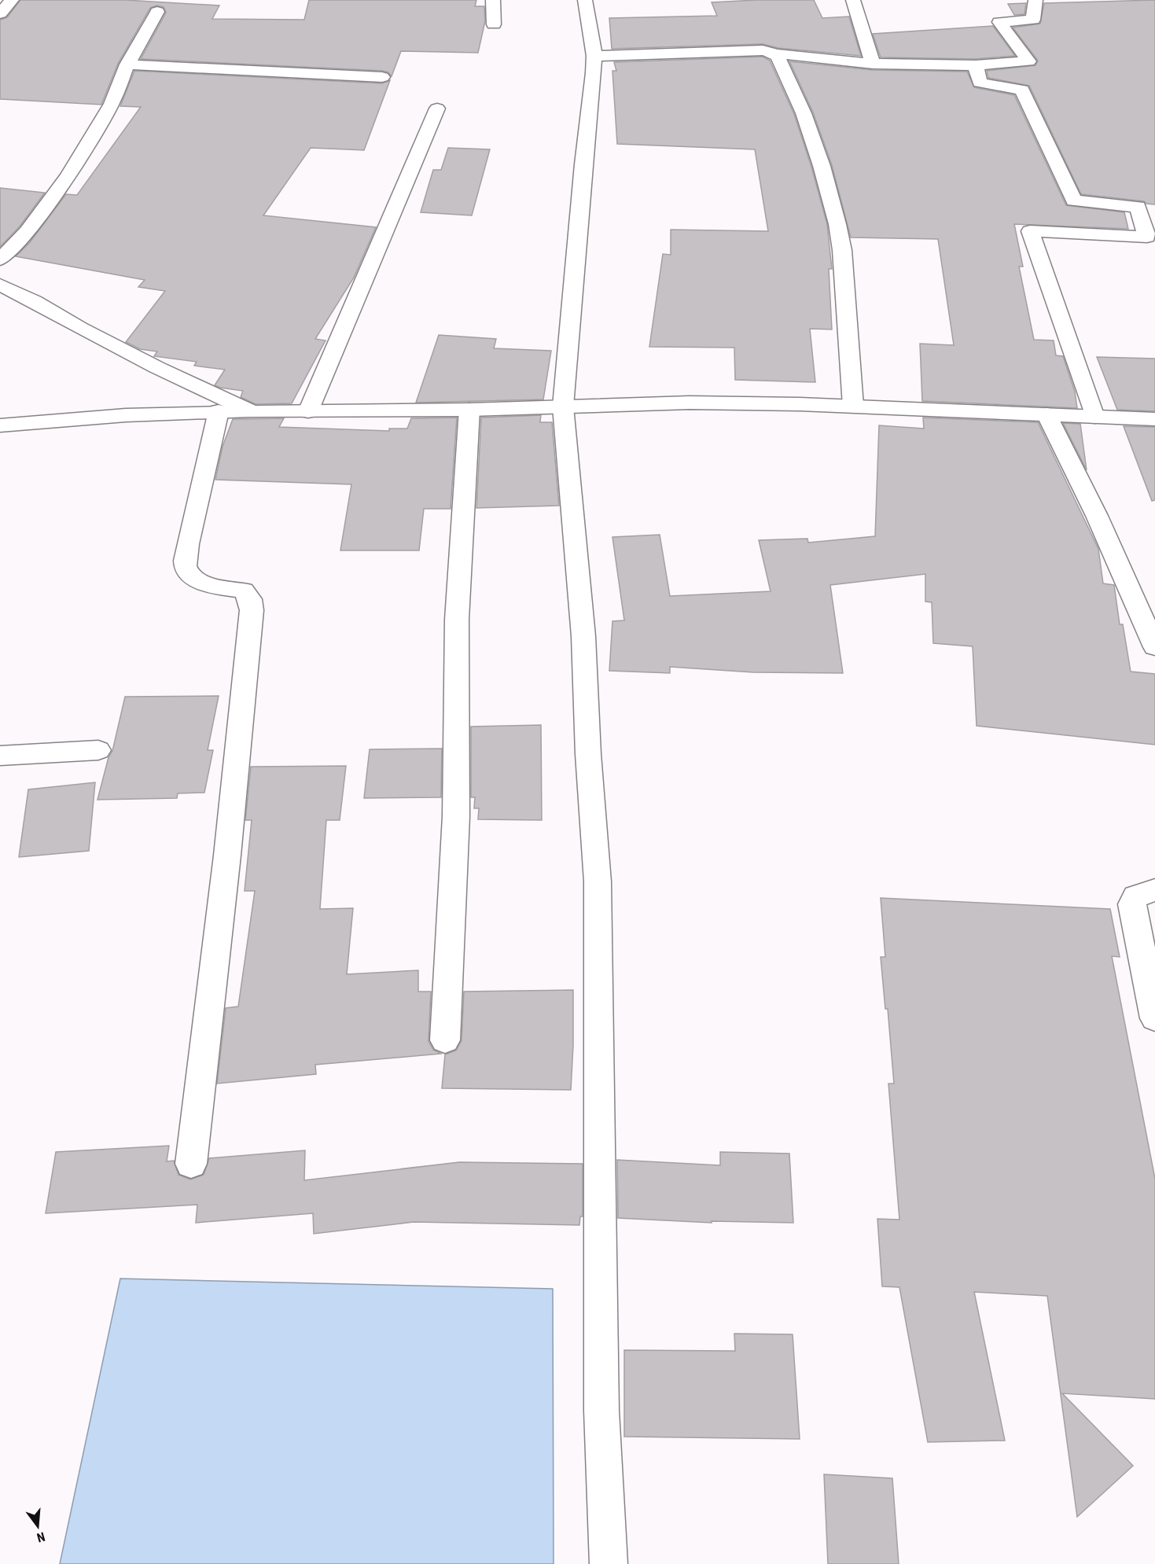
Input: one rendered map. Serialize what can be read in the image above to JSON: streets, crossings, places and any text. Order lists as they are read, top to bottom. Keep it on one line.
{"north":"bottom"}
